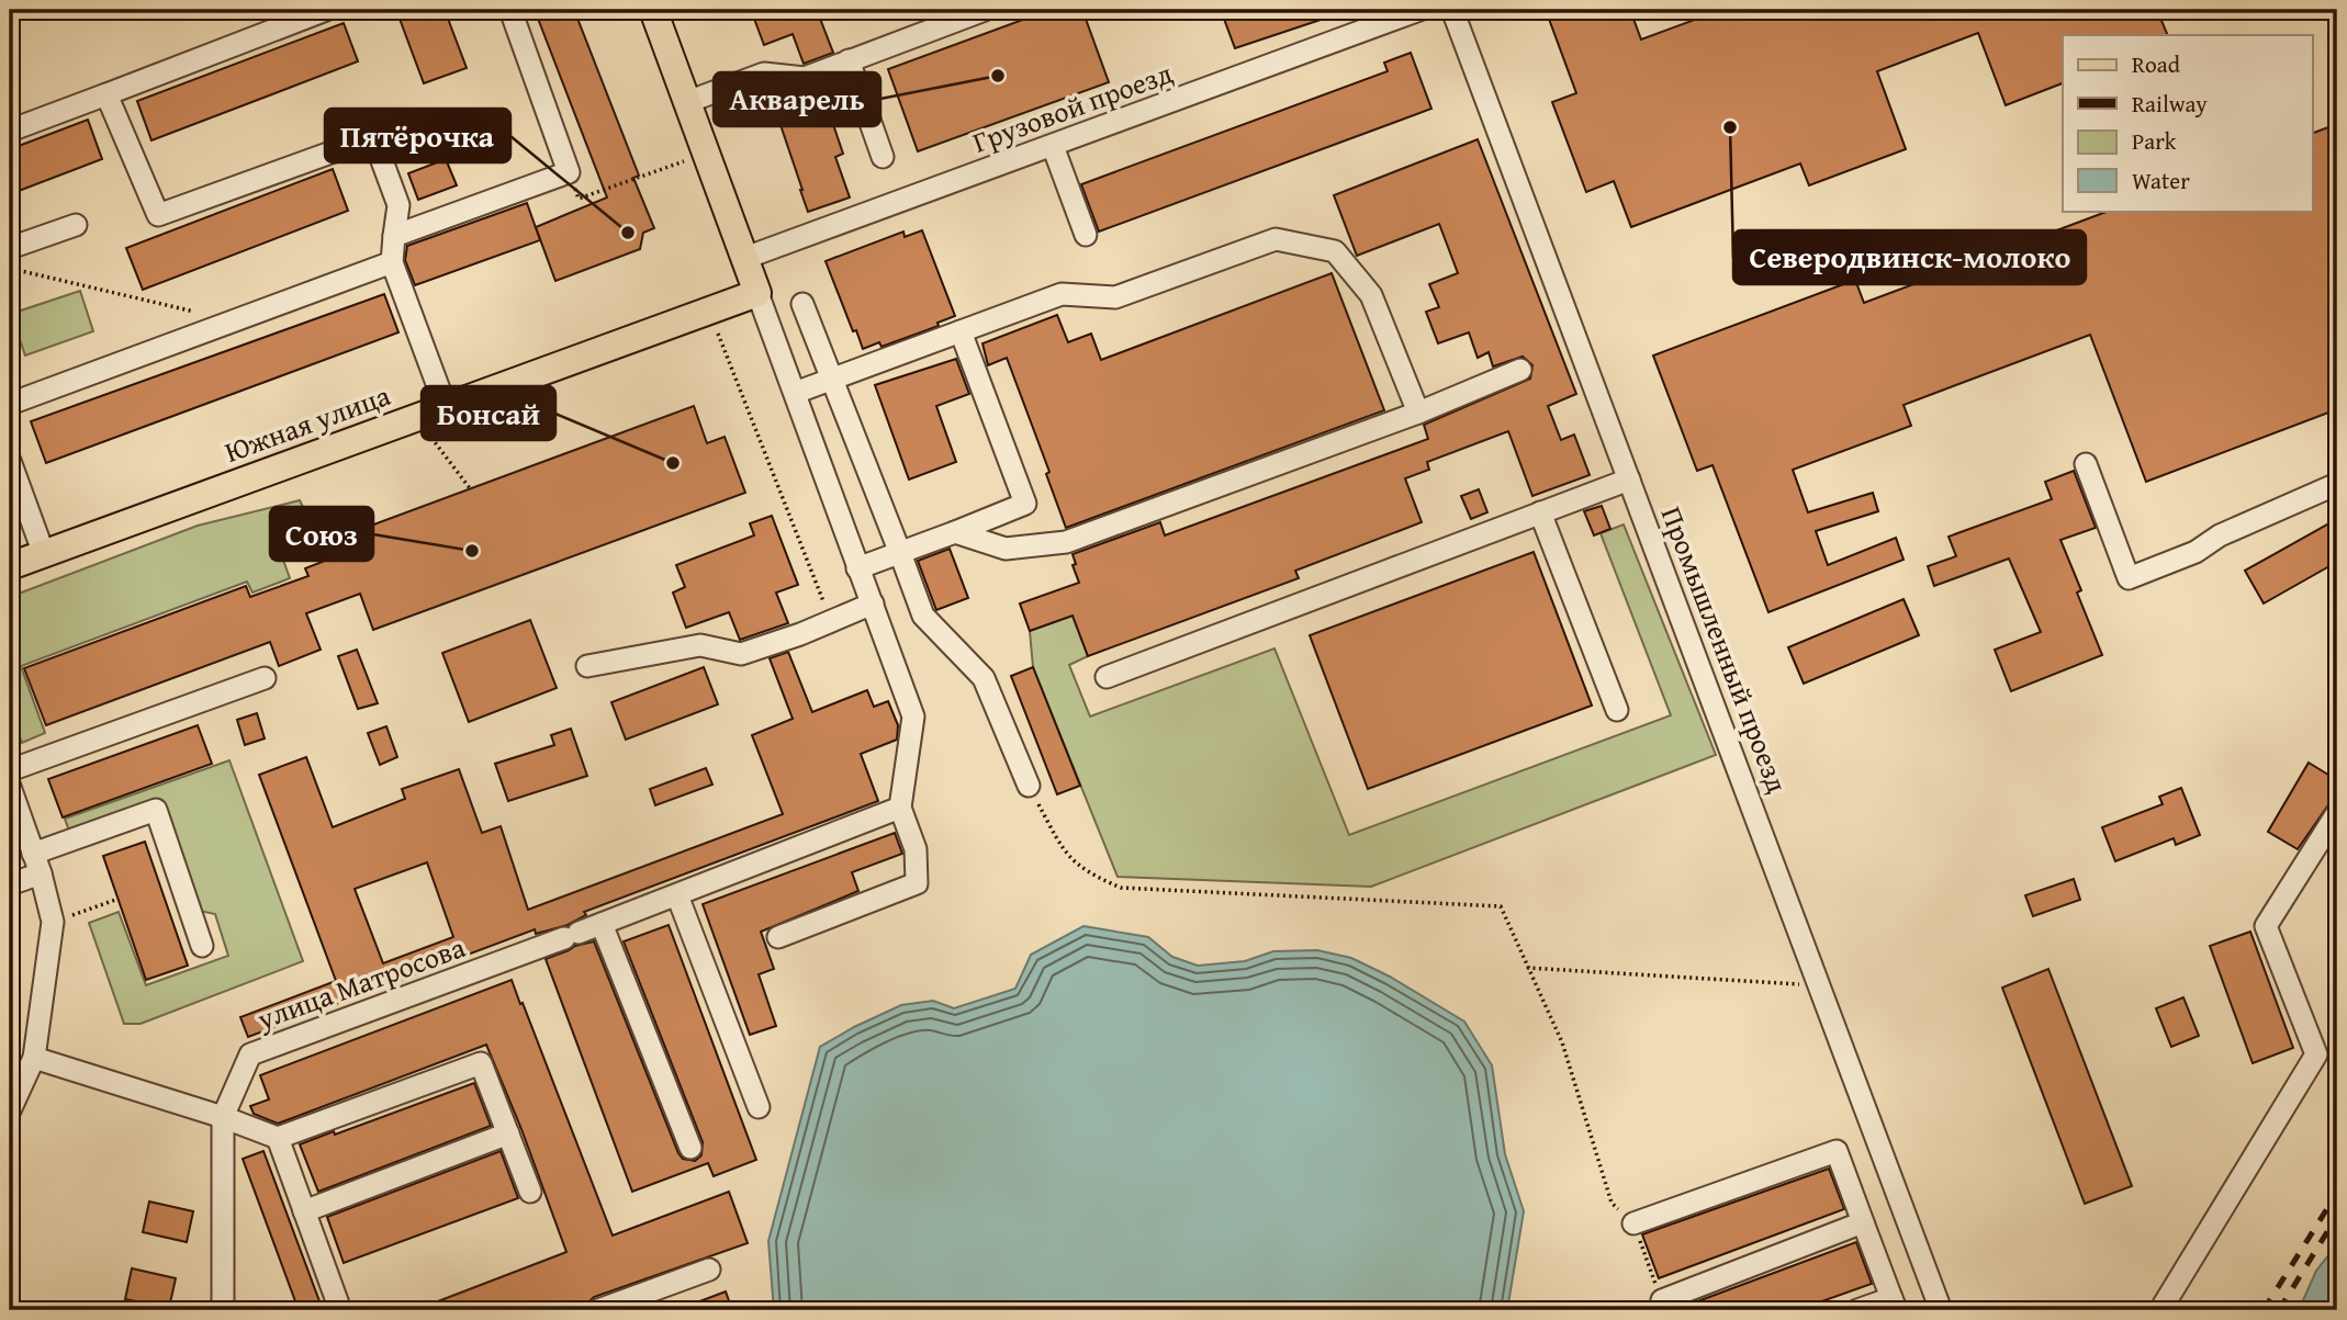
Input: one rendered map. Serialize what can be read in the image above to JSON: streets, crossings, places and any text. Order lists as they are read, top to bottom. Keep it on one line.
{"streets":{"main road":["Южная улица"],"street":["Грузовой проезд","Промышленный проезд","улица Матросова"]},"places":["Акварель","Северодвинск-молоко","Пятёрочка","Бонсай","Союз"],"legend":["Road","Railway","Park","Water"]}
